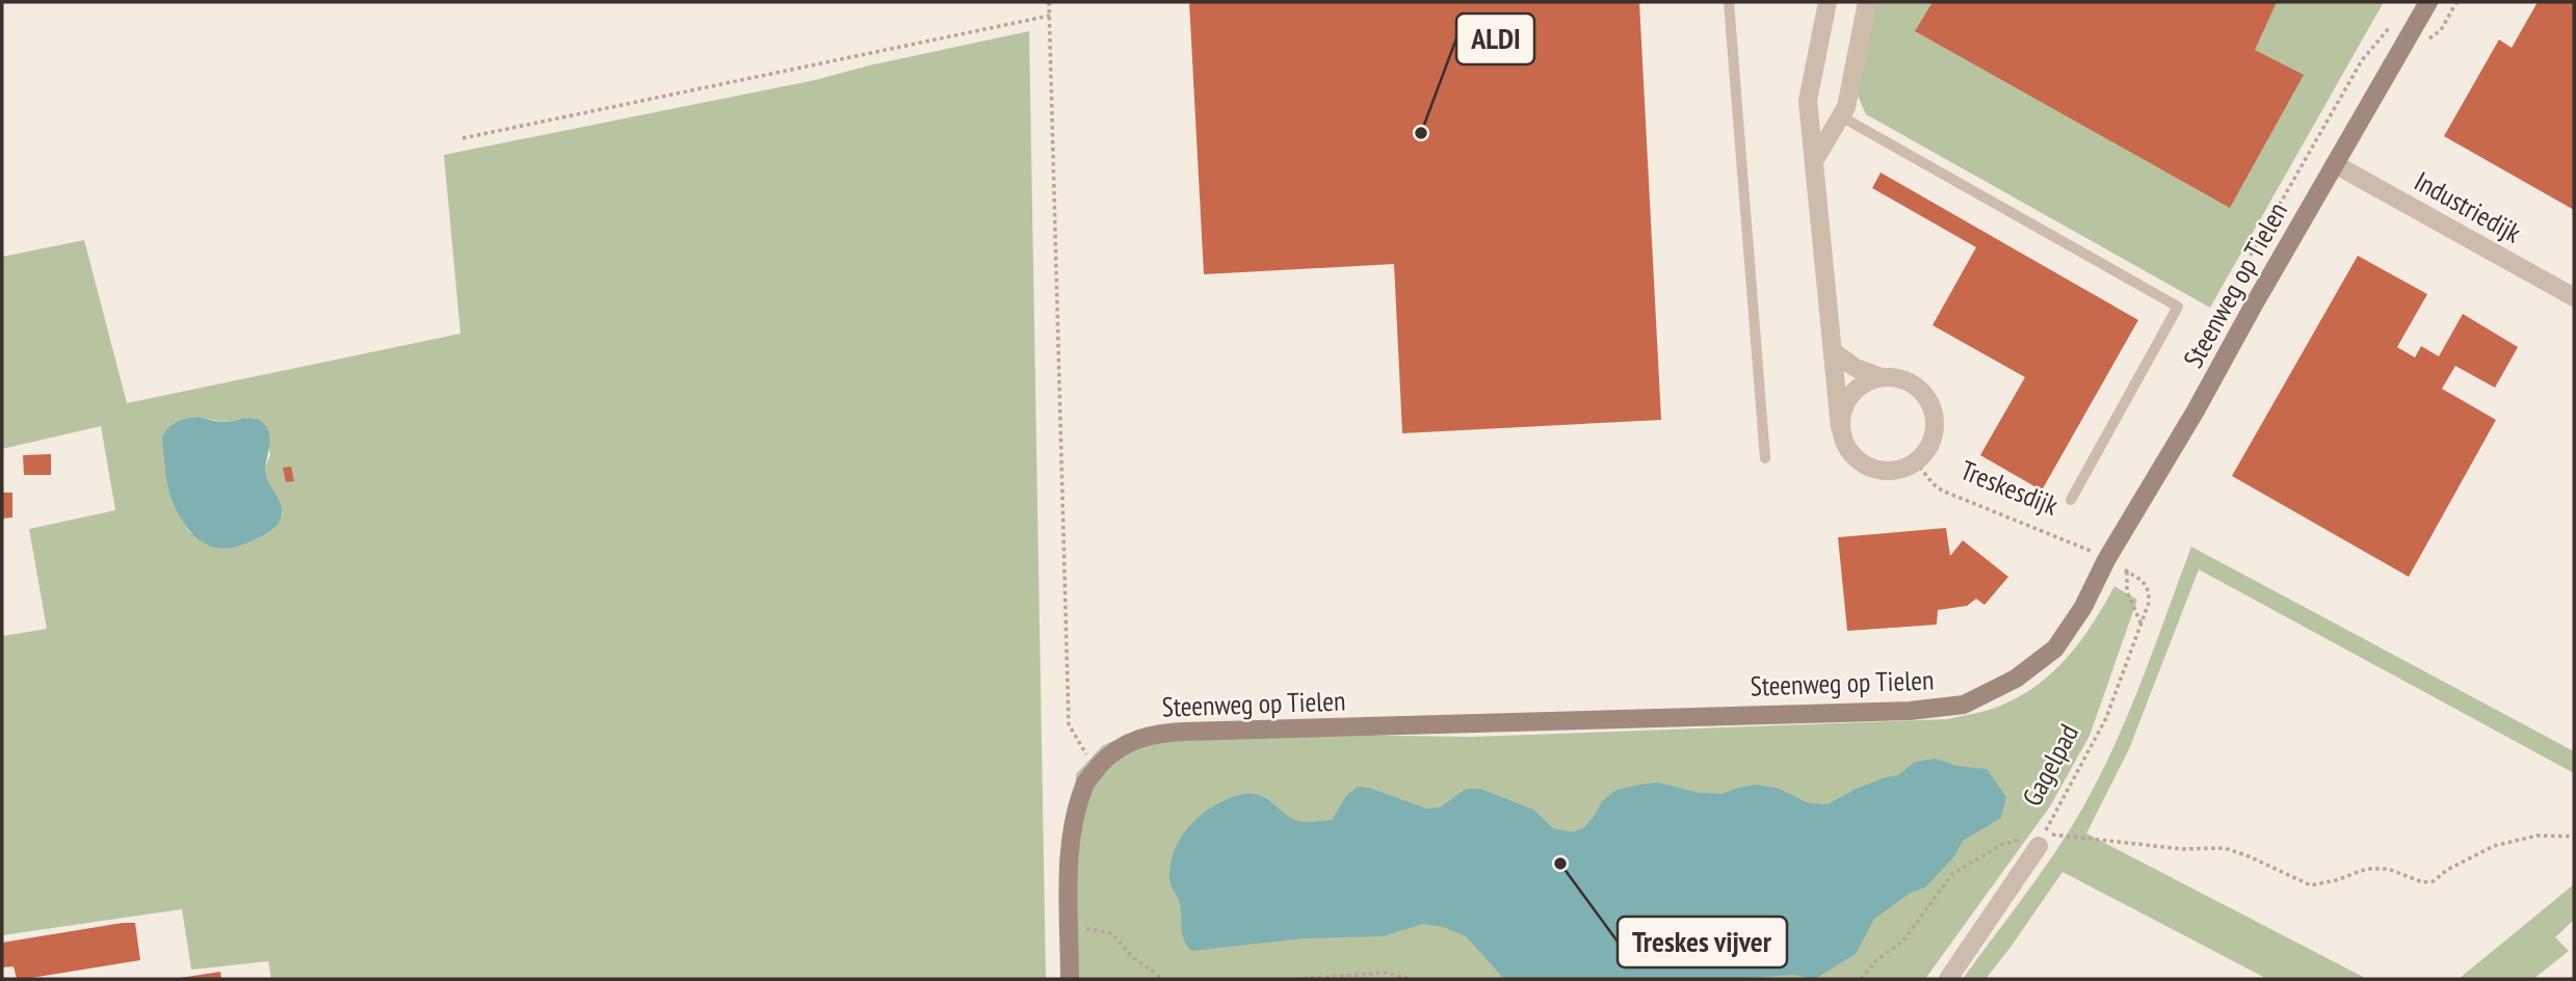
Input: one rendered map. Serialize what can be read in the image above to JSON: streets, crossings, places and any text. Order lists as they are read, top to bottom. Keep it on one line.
{"streets":{"street":["Industriedijk","Steenweg op Tielen","Treskesdijk","Gagelpad"]},"crossings":[["Industriedijk","Steenweg op Tielen"]],"places":["ALDI","Treskes vijver"]}
